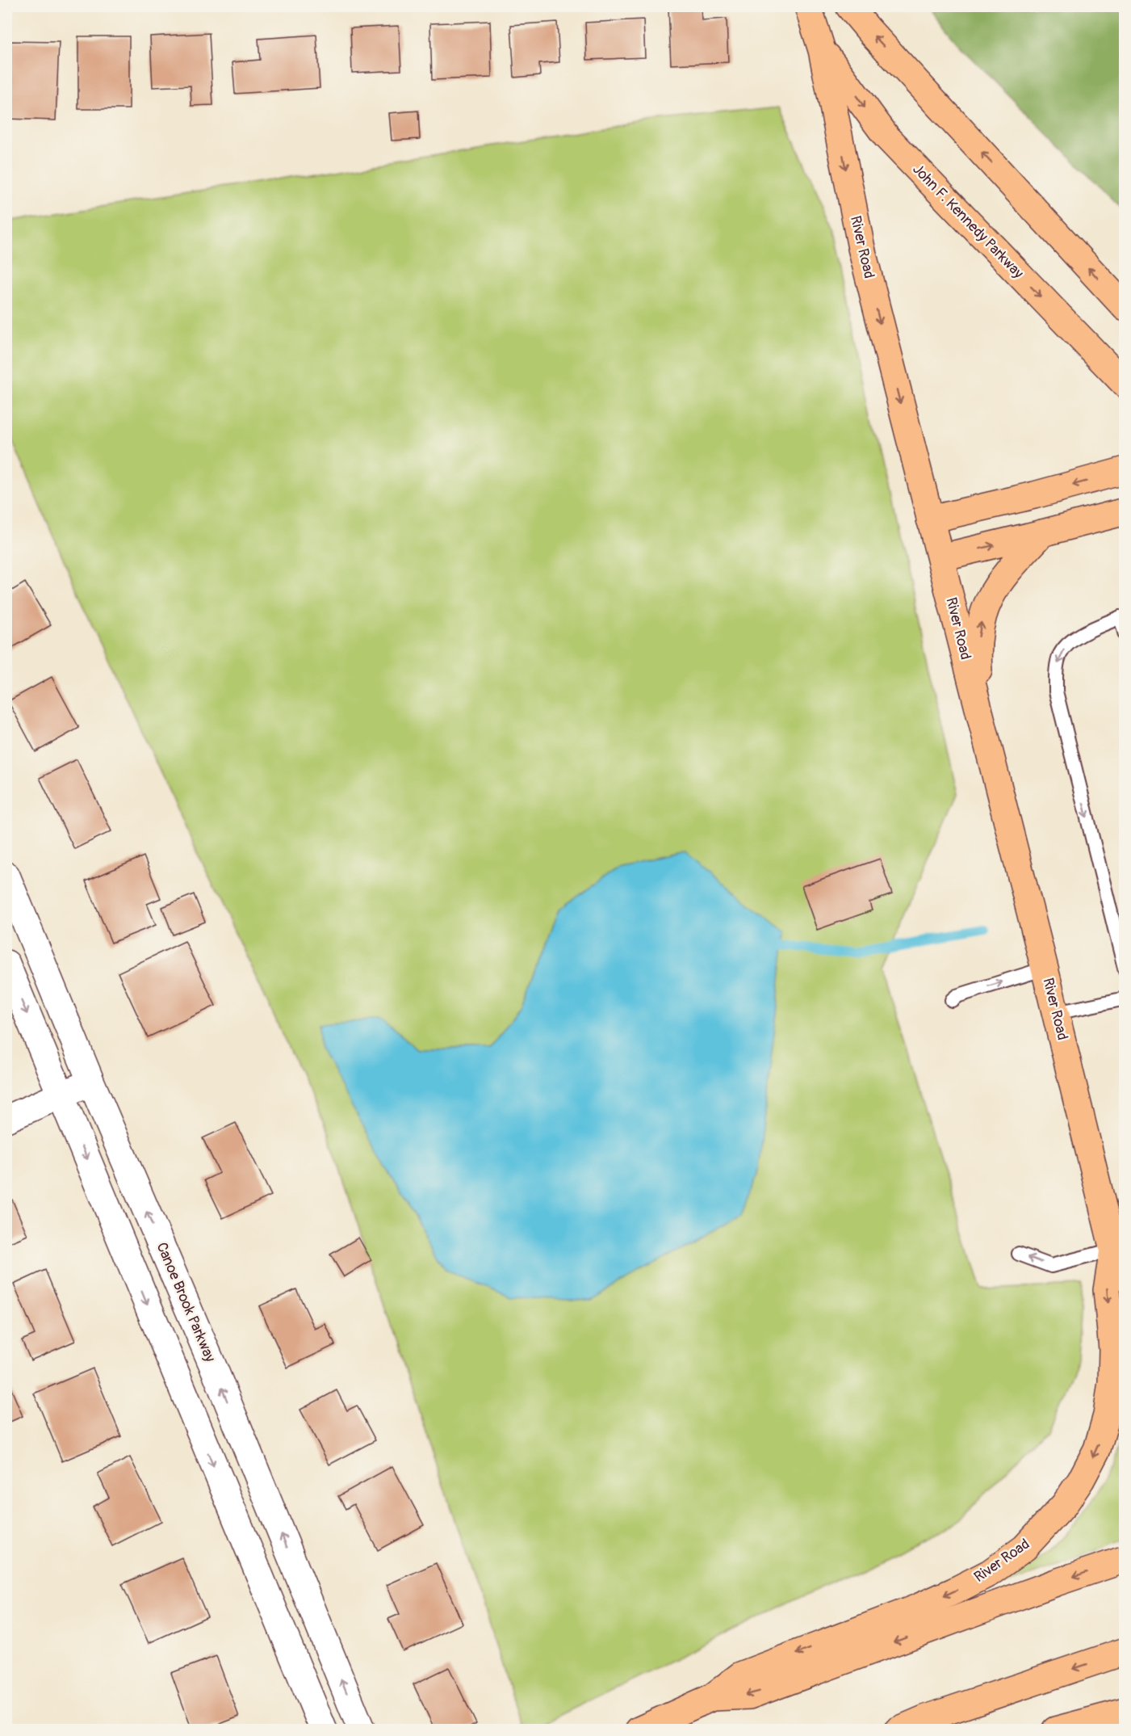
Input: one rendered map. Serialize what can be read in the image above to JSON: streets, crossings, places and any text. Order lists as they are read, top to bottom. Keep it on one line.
{"streets":{"main road":["John F. Kennedy Parkway","River Road"],"street":["Canoe Brook Parkway"]},"crossings":[["John F. Kennedy Parkway","River Road"]],"one_way":["River Road"]}
